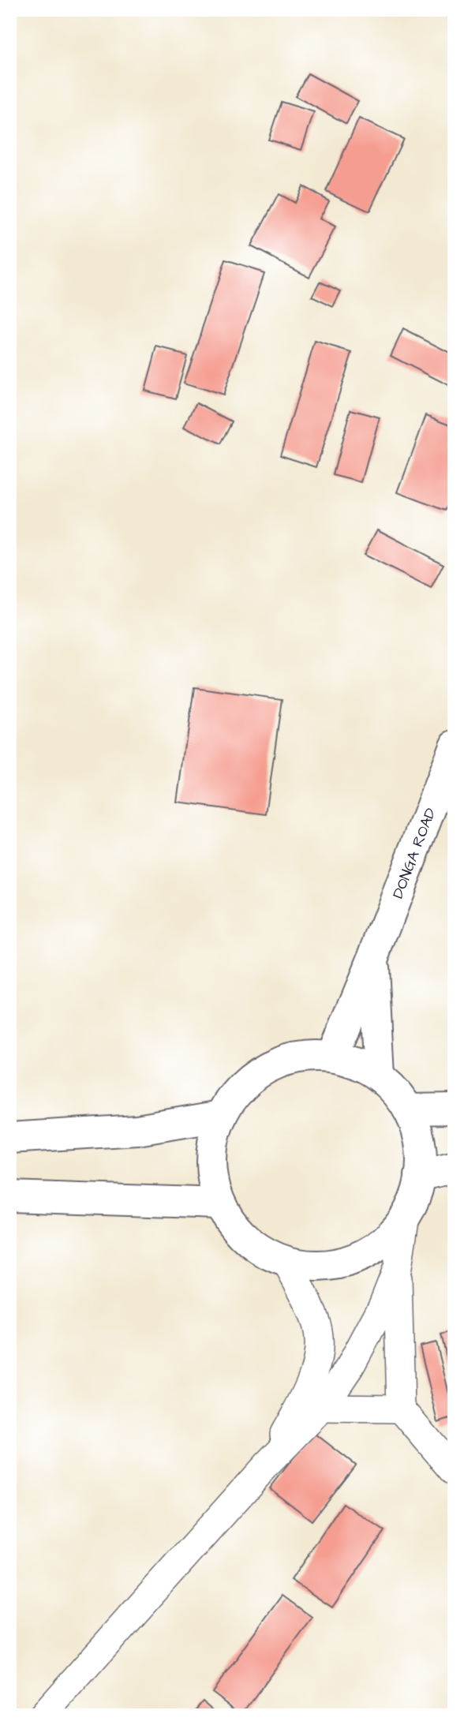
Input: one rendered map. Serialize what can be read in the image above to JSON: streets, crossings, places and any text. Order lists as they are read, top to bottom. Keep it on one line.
{"streets":{"main road":["DONGA ROAD"]}}
